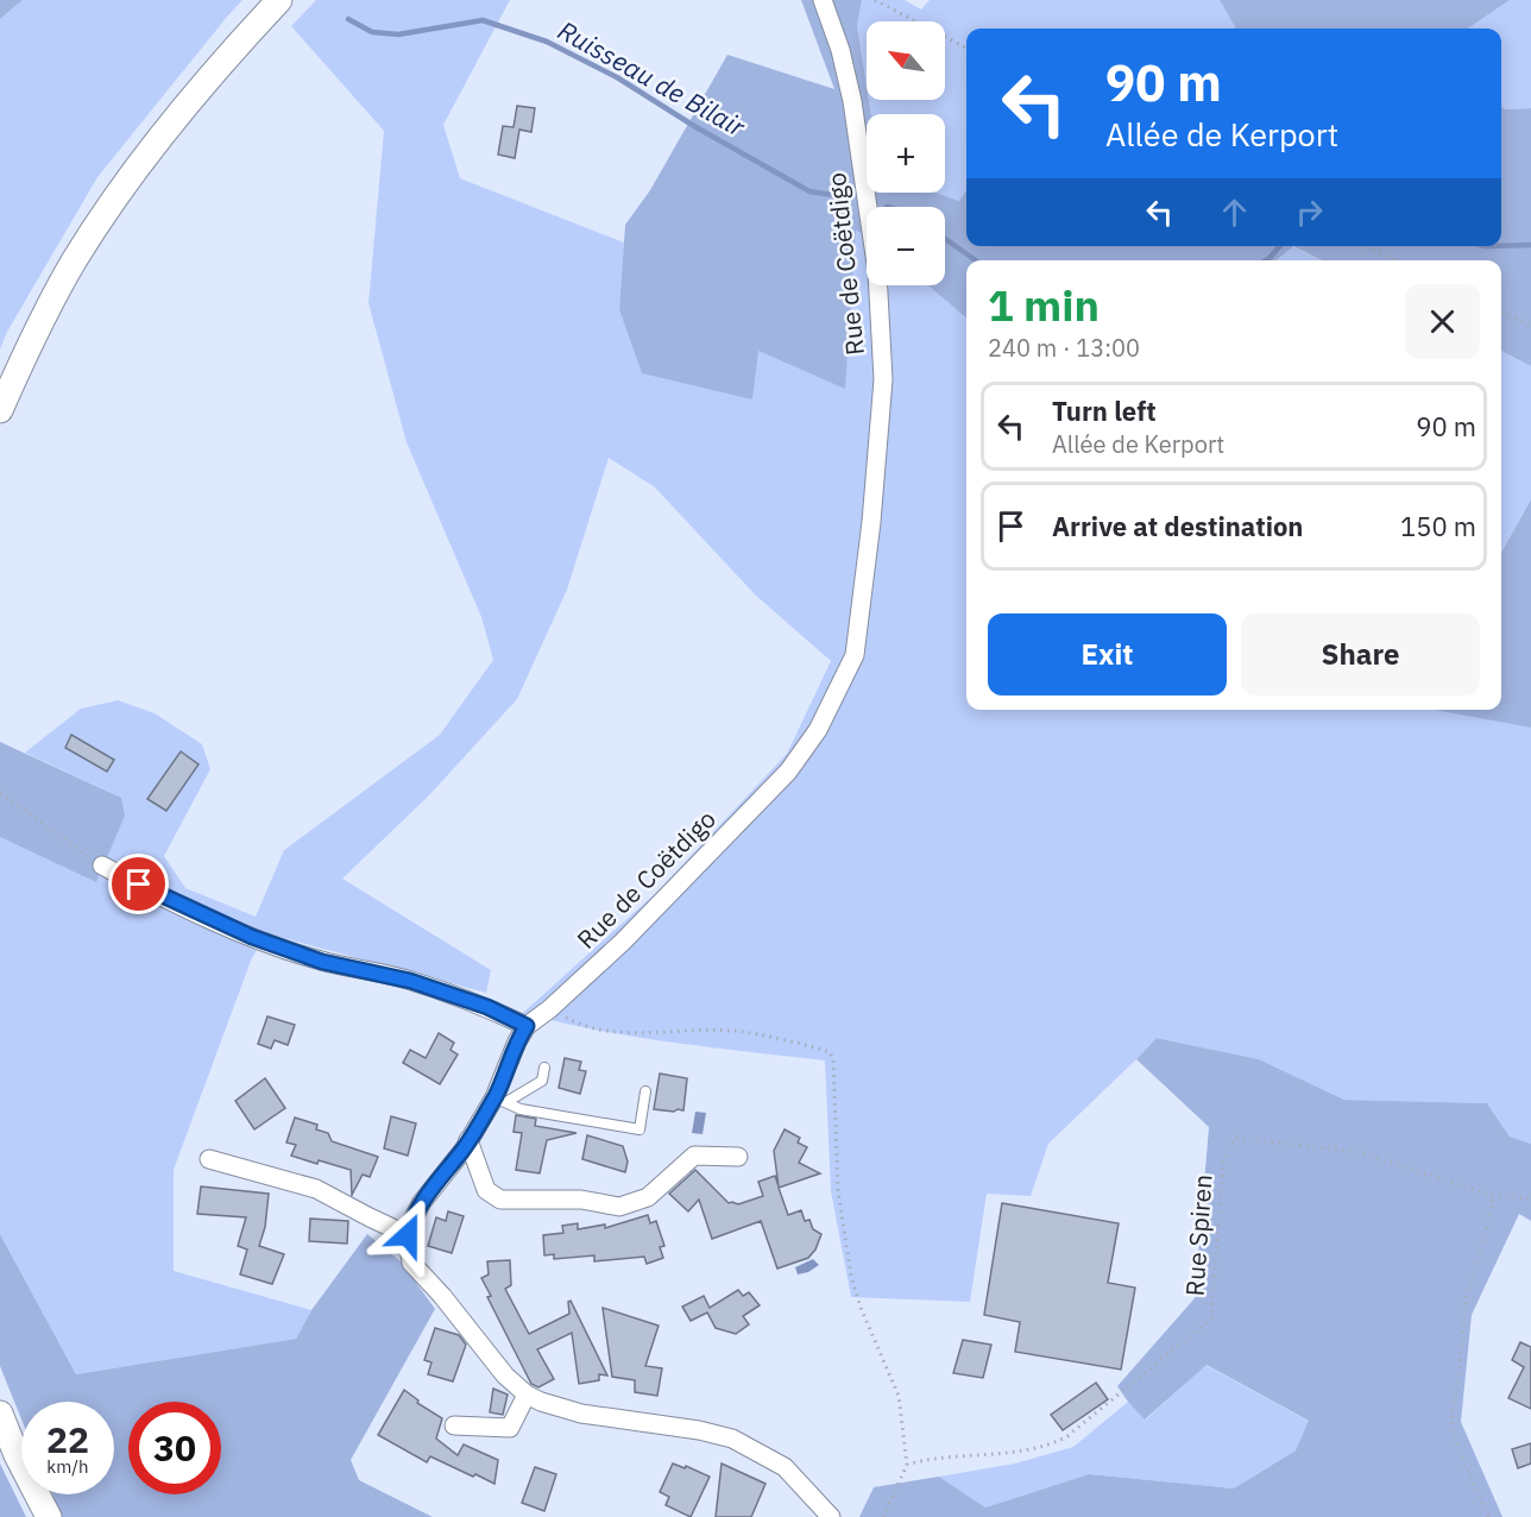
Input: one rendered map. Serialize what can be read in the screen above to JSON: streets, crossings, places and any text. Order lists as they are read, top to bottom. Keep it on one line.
{"streets":{"street":["Rue de Coëtdigo"],"path":["Rue Spiren"]},"water":["Ruisseau de Bilair"],"north":"top left","page":{"map_buttons":["+","−"],"turn":["90 m","Allée de Kerport"],"heading":["1 min","240 m · 13:00"],"list":[{"name":"Turn left","note":"Allée de Kerport","value":"90 m"},{"name":"Arrive at destination","value":"150 m"}],"buttons":["Exit","Share"],"speed":"22 km/h","limit":"30"}}
